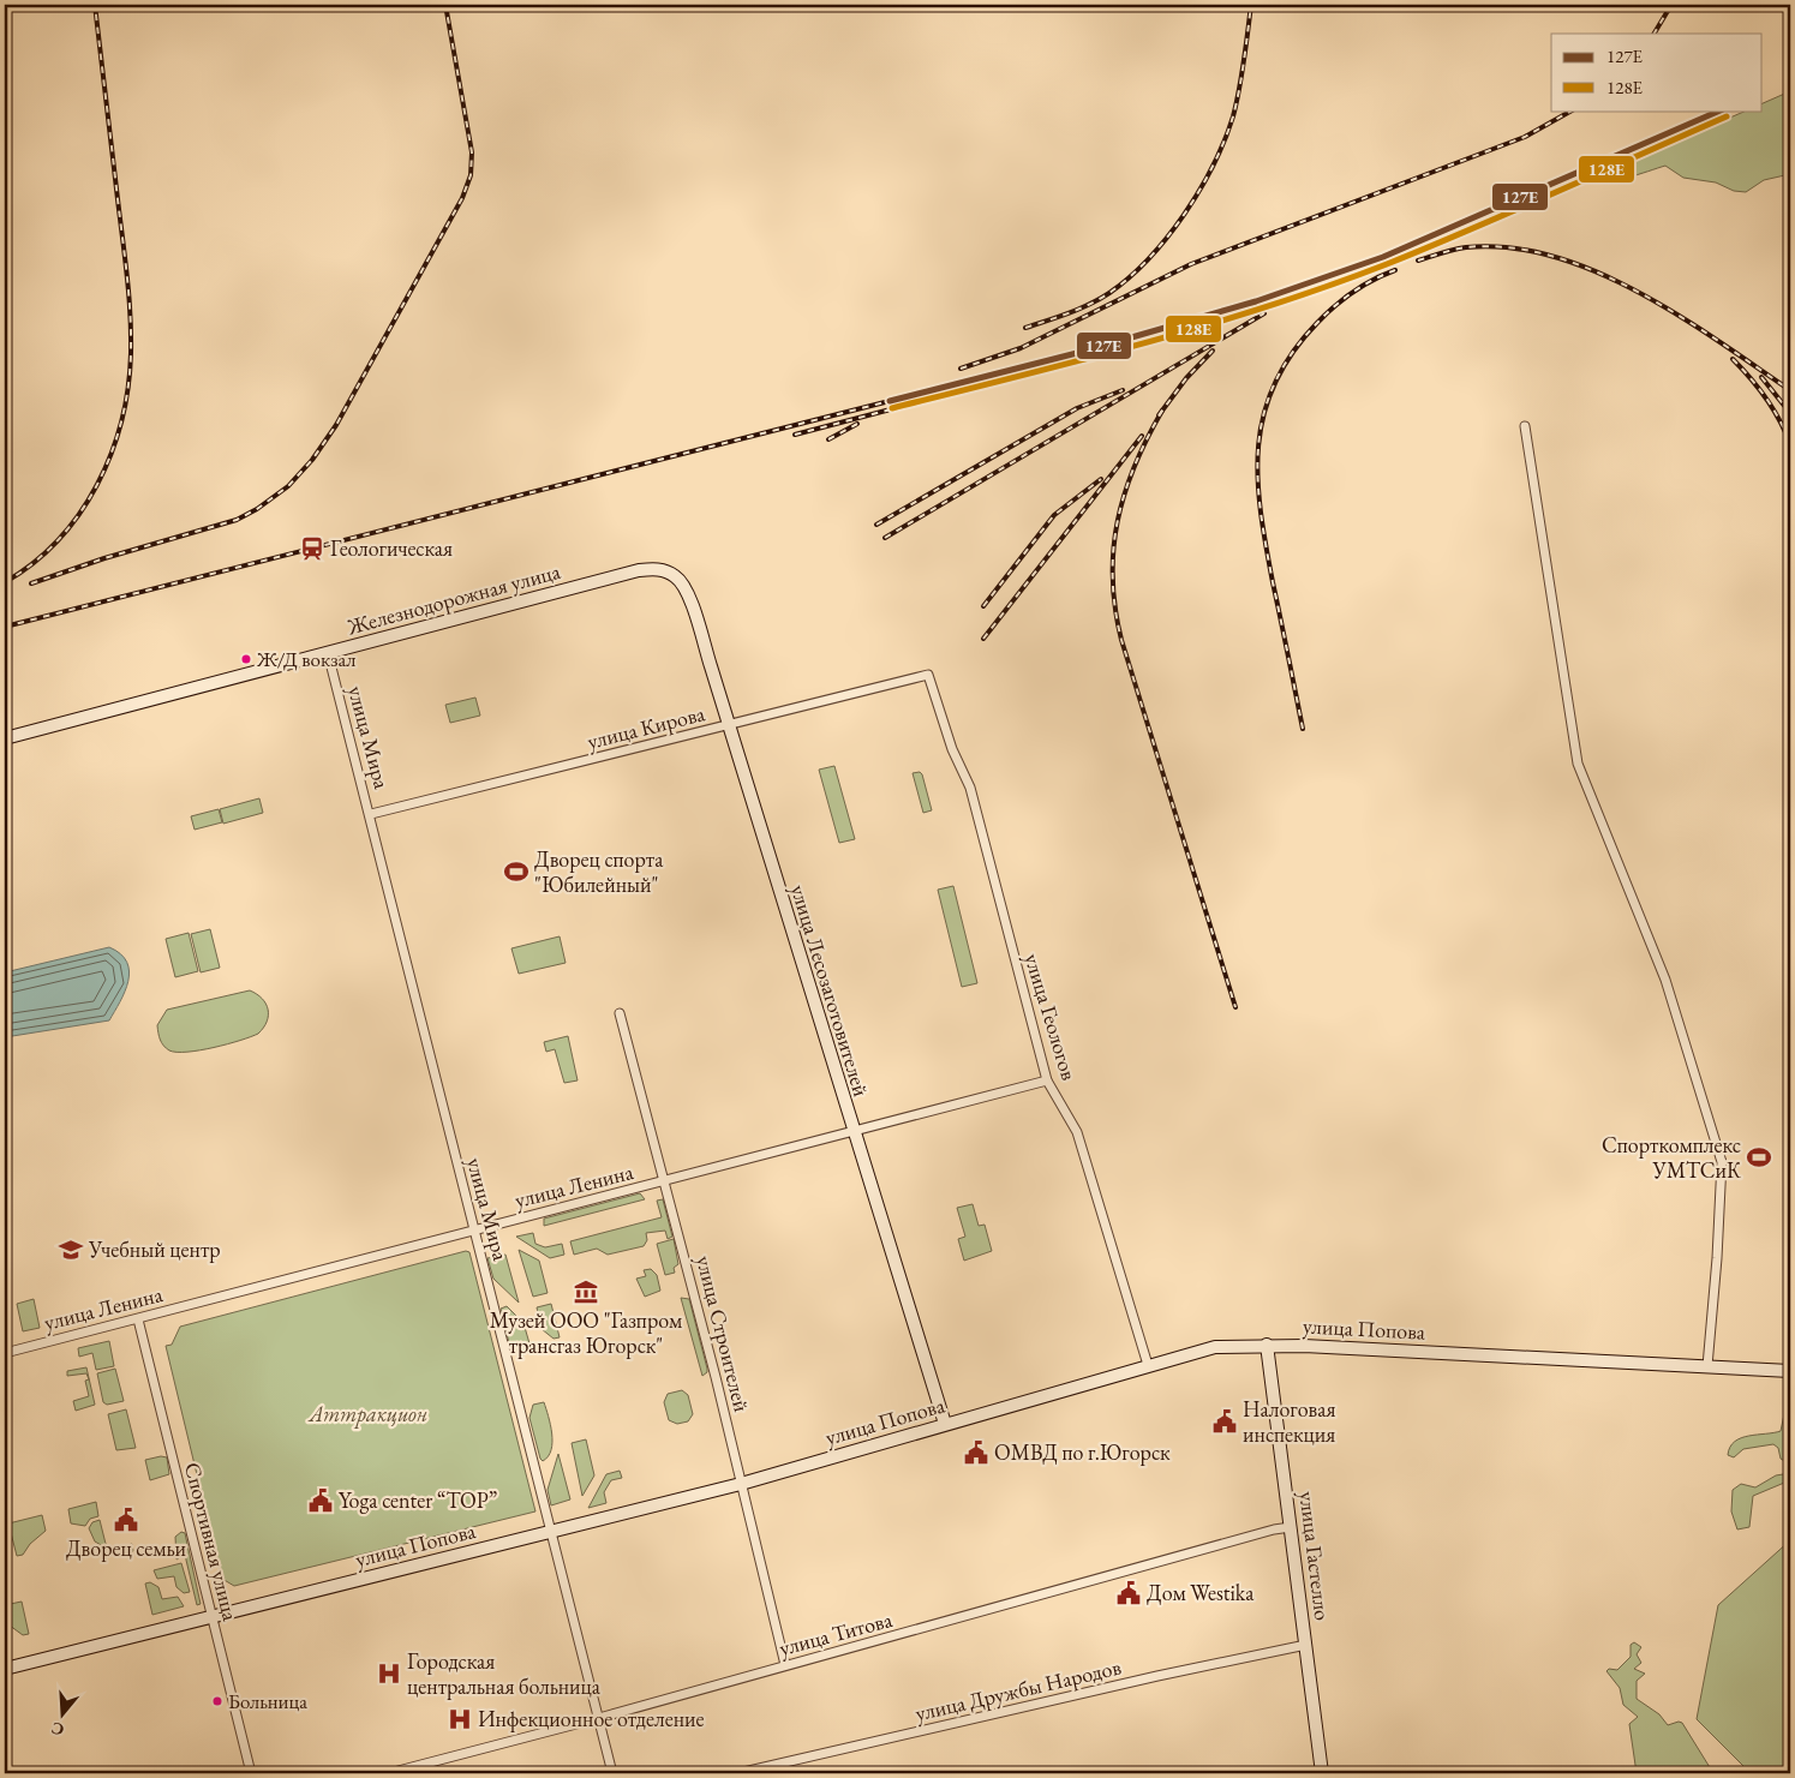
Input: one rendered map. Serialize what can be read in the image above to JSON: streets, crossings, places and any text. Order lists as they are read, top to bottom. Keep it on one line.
{"streets":{"main road":["Железнодорожная улица","улица Лесозаготовителей","улица Попова","улица Гастелло"],"street":["улица Кирова","улица Мира","улица Геологов","улица Ленина","улица Строителей","Спортивная улица","улица Титова","улица Дружбы Народов"]},"crossings":[["Железнодорожная улица","улица Мира"],["Железнодорожная улица","улица Лесозаготовителей"],["улица Кирова","улица Мира"],["улица Кирова","улица Лесозаготовителей"],["улица Кирова","улица Геологов"],["улица Мира","улица Ленина"],["улица Мира","улица Попова"],["улица Мира","улица Титова"],["улица Лесозаготовителей","улица Ленина"],["улица Лесозаготовителей","улица Попова"],["улица Геологов","улица Ленина"],["улица Геологов","улица Попова"],["улица Ленина","улица Строителей"],["улица Ленина","Спортивная улица"],["улица Попова","улица Строителей"],["улица Попова","Спортивная улица"],["улица Попова","улица Гастелло"],["улица Строителей","улица Титова"],["улица Гастелло","улица Титова"],["улица Гастелло","улица Дружбы Народов"]],"parks":["Аттракцион"],"places":{"station":["Геологическая"],"other":["Ж/Д вокзал","Больница"],"sports":["Дворец спорта \"Юбилейный\"","Спорткомплекс УМТСиК"],"school or university":["Учебный центр"],"museum":["Музей ООО \"Газпром трансгаз Югорск\""],"public building":["Налоговая инспекция","ОМВД по г.Югорск","Yoga center “TOP”","Дворец семьи","Дом Westika"],"hospital":["Городская центральная больница","Инфекционное отделение"]},"lines":["transit line 127Е","transit line 128Е"],"legend":["127Е","128Е"],"north":"bottom"}
